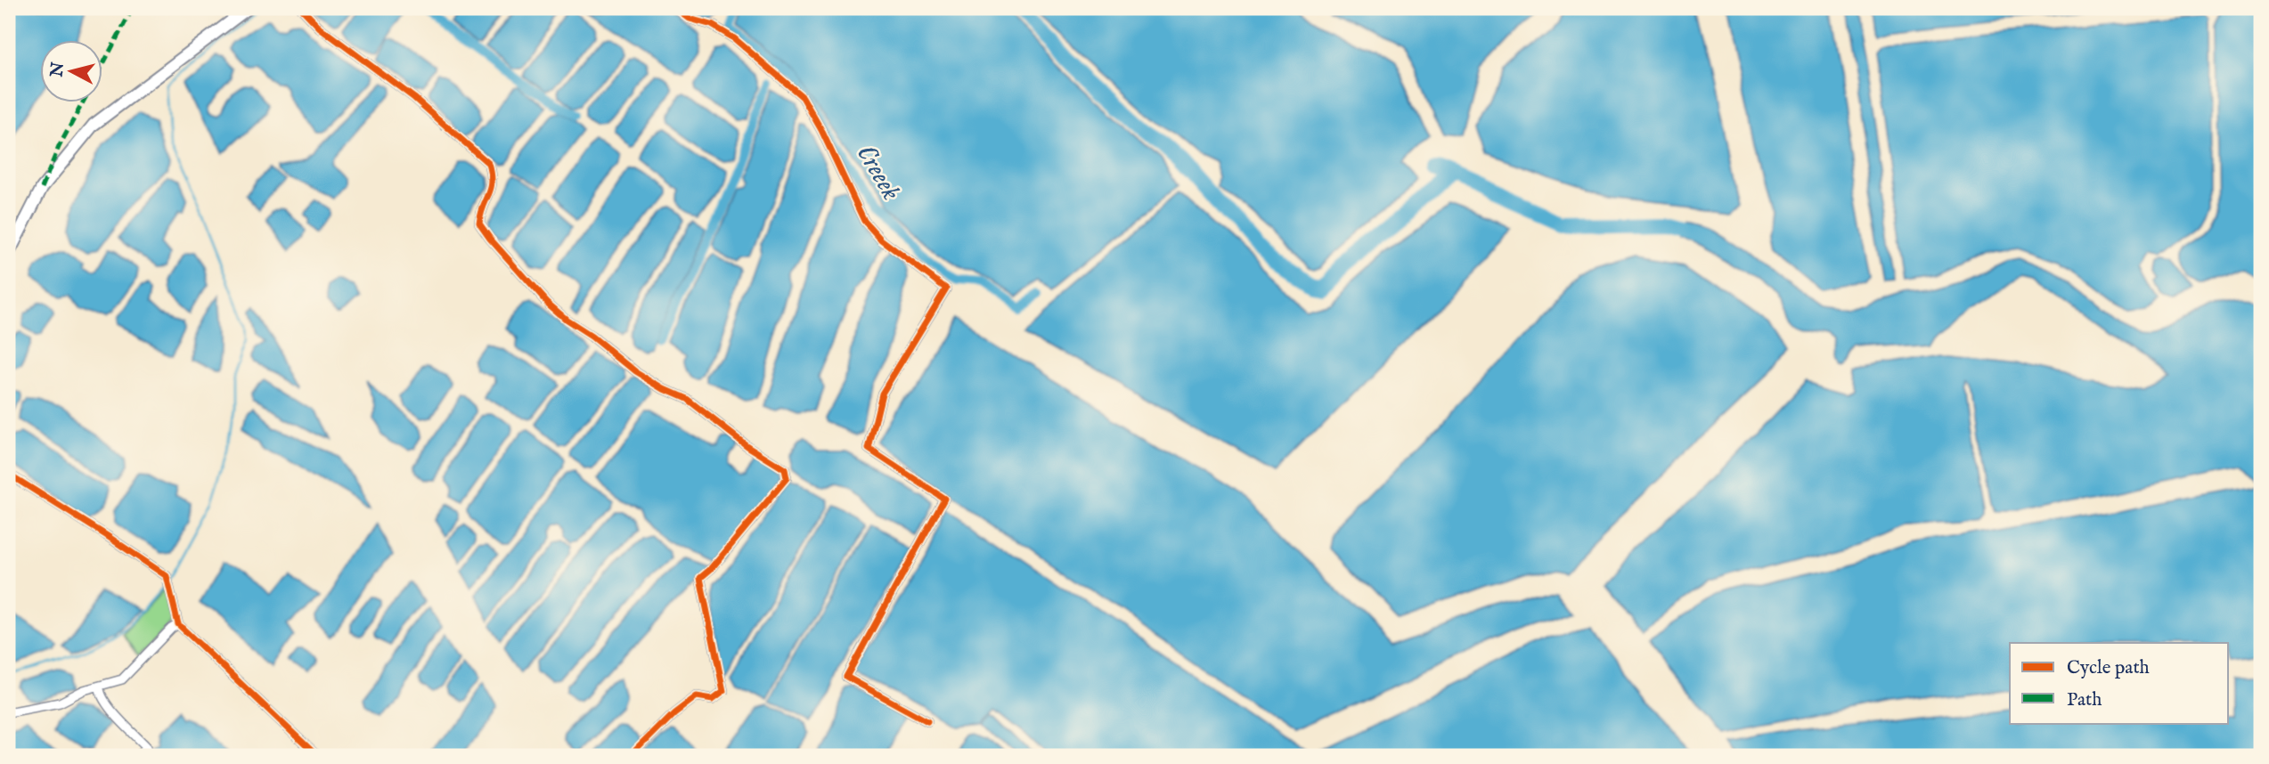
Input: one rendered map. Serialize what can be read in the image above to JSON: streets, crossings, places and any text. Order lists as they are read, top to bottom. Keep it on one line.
{"water":["Creeek"],"legend":["Cycle path","Path"],"north":"left"}
